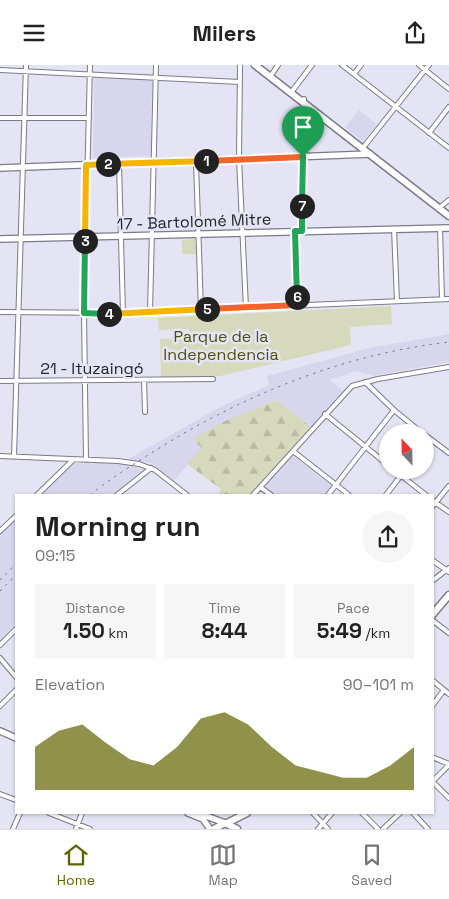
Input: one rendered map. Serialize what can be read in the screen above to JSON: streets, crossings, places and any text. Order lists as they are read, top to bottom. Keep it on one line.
{"streets":{"street":["17 - Bartolomé Mitre","21 - Ituzaingó"]},"parks":["Parque de la Independencia"],"north":"top","page":{"header":"Milers","pins":["1","2","7","3","6","5","4"],"heading":["Morning run","09:15"],"stats":[["Distance","1.50 km"],["Time","8:44"],["Pace","5:49 /km"]],"chart":["Elevation","90–101 m"],"tabs":["Home","Map","Saved"]}}
